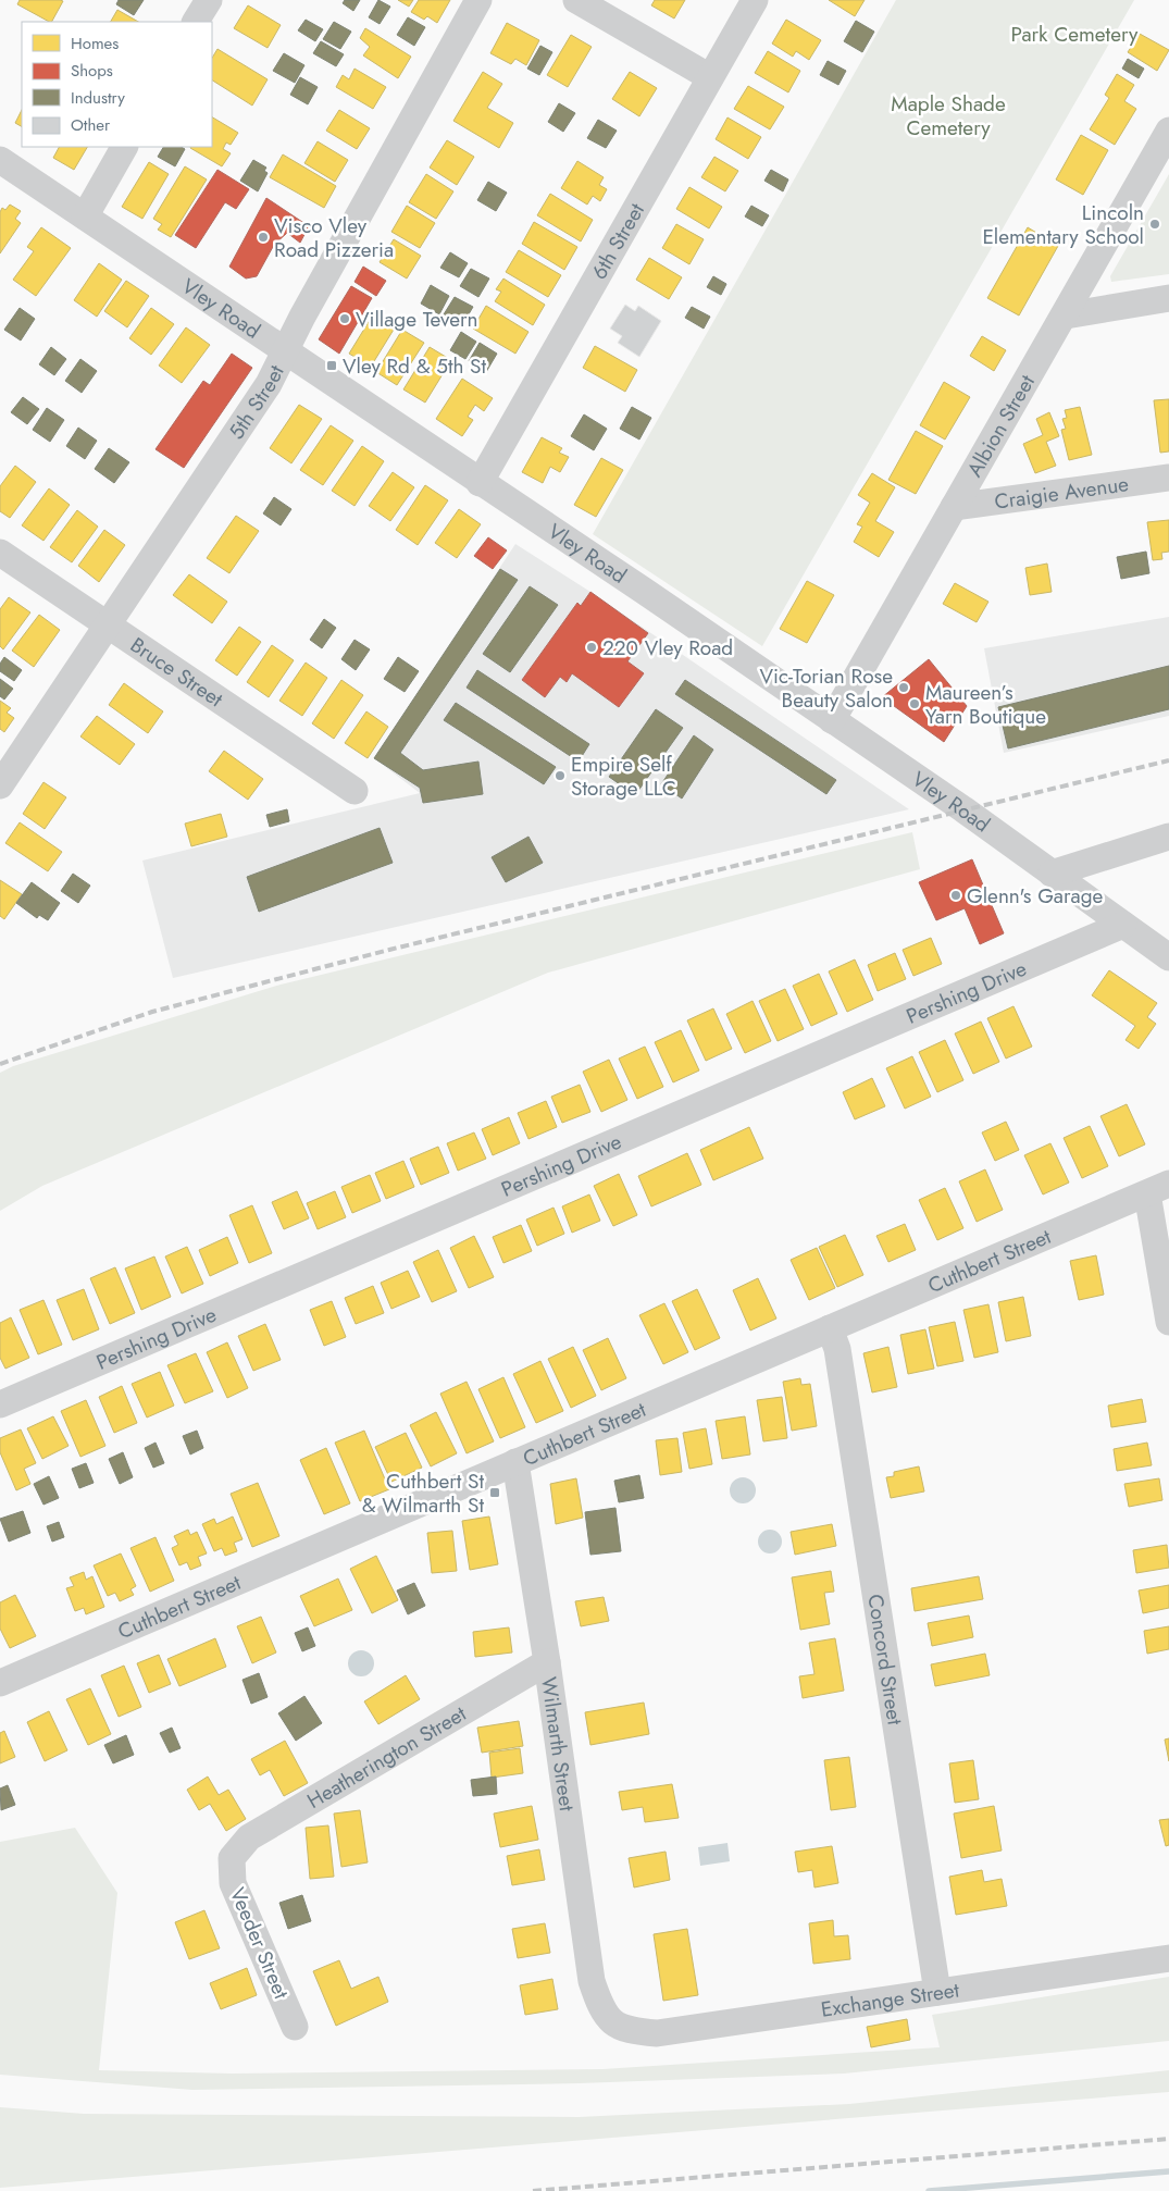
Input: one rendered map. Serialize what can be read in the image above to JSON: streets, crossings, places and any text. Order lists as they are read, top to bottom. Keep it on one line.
{"streets":{"street":["6th Street","Vley Road","5th Street","Albion Street","Craigie Avenue","Bruce Street","Pershing Drive","Cuthbert Street","Concord Street","Wilmarth Street","Heatherington Street","Veeder Street","Exchange Street"]},"crossings":[["6th Street","Vley Road"],["Vley Road","5th Street"],["Vley Road","Albion Street"],["Vley Road","Pershing Drive"],["5th Street","Bruce Street"],["Albion Street","Craigie Avenue"],["Cuthbert Street","Concord Street"],["Cuthbert Street","Wilmarth Street"],["Concord Street","Exchange Street"],["Wilmarth Street","Heatherington Street"],["Wilmarth Street","Exchange Street"],["Heatherington Street","Veeder Street"]],"parks":["Park Cemetery","Maple Shade Cemetery"],"places":{"other":["Lincoln Elementary School","Visco Vley Road Pizzeria","Village Tevern","220 Vley Road","Vic-Torian Rose Beauty Salon","Maureen’s Yarn Boutique","Empire Self Storage LLC","Glenn's Garage"],"transit":["Vley Rd & 5th St","Cuthbert St & Wilmarth St"]},"legend":["Homes","Shops","Industry","Other"]}
